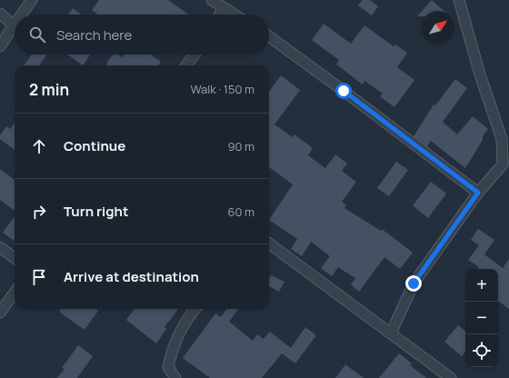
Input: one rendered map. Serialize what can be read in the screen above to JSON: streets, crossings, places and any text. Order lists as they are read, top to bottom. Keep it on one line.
{"north":"top right","page":{"search":"Search here","heading":["2 min","Walk · 150 m"],"list":[["Continue","90 m"],["Turn right","60 m"],"Arrive at destination"],"map_buttons":["+","−"]}}
